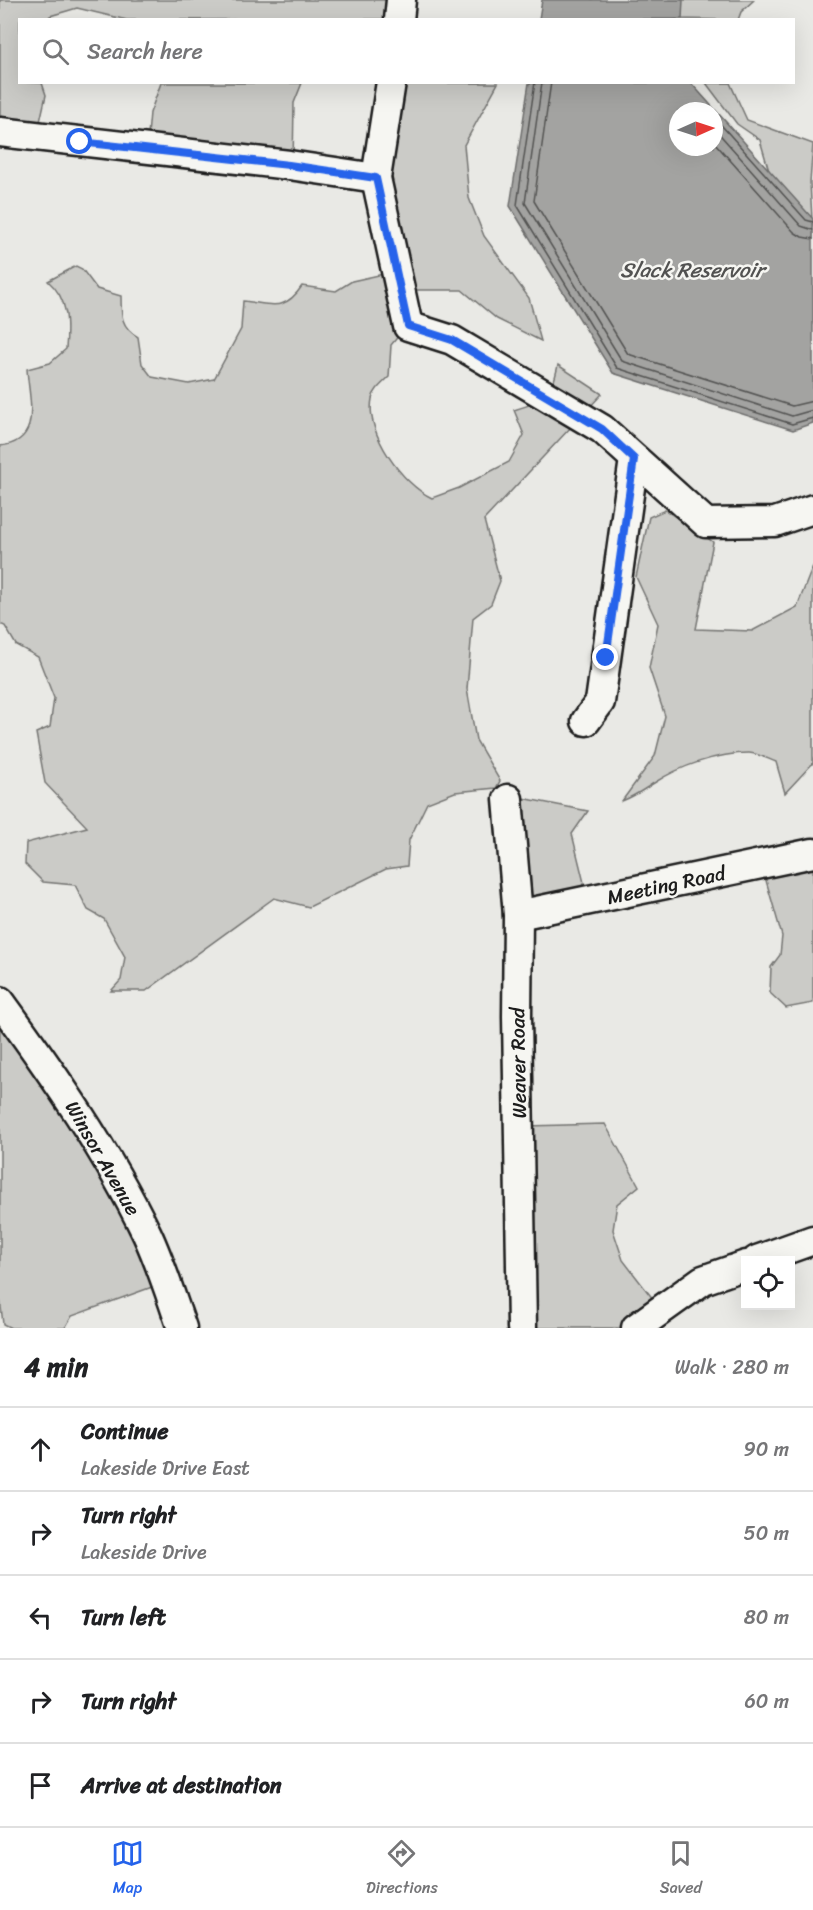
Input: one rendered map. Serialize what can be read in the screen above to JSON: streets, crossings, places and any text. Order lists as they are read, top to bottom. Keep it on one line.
{"streets":{"street":["Meeting Road","Weaver Road","Winsor Avenue"]},"crossings":[["Meeting Road","Weaver Road"]],"water":["Slack Reservoir"],"north":"right","page":{"search":"Search here","heading":["4 min","Walk · 280 m"],"list":[["Continue","Lakeside Drive East","90 m"],["Turn right","Lakeside Drive","50 m"],["Turn left","80 m"],["Turn right","60 m"],"Arrive at destination"],"nav":["Map","Directions","Saved"]}}
